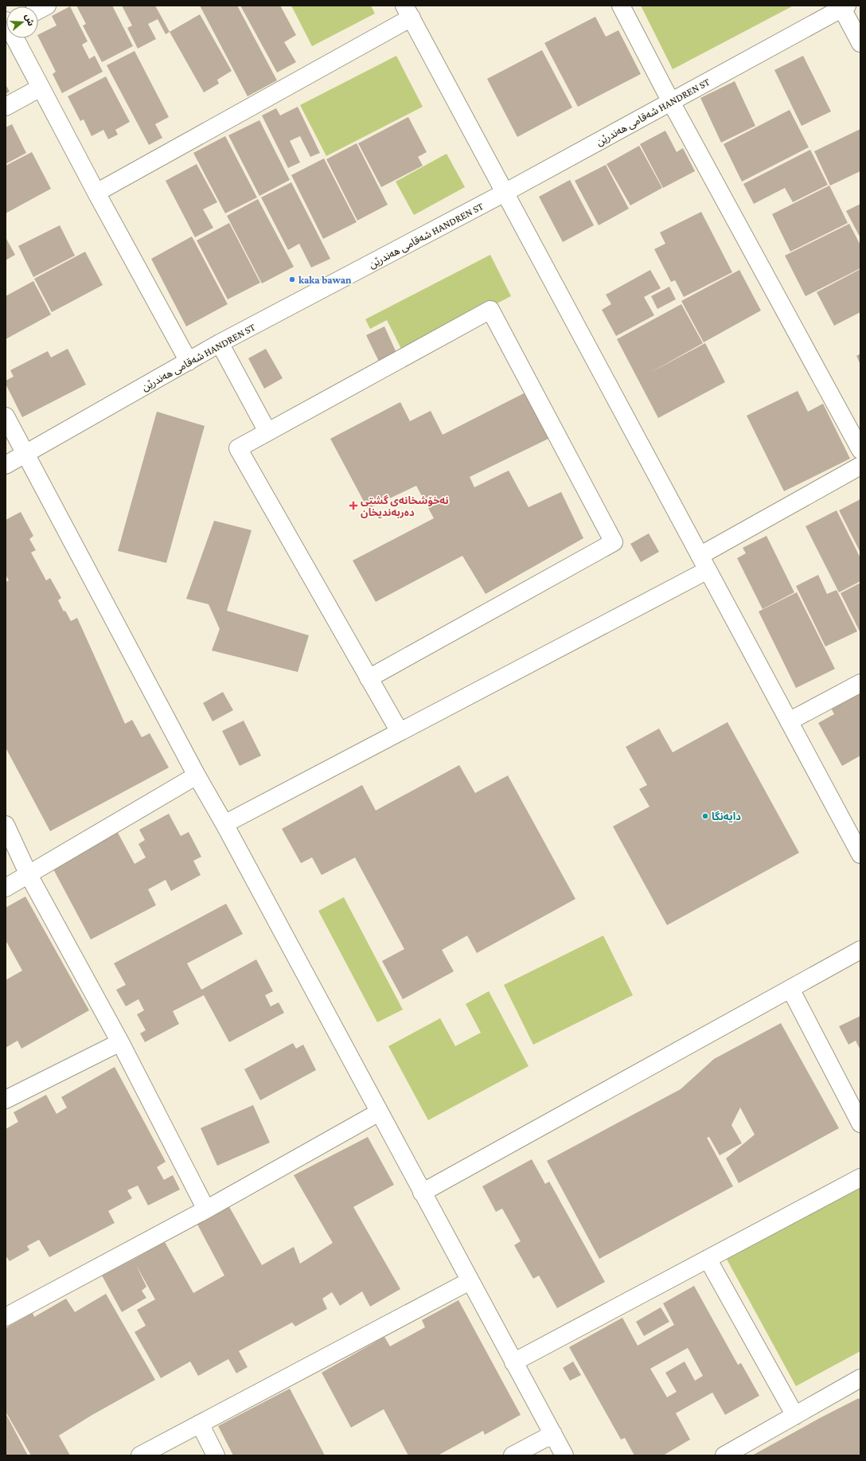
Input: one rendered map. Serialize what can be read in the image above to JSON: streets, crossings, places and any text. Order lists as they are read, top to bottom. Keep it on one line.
{"streets":{"street":["شەقامی هەندرێن HANDREN ST"]},"places":{"other":["kaka bawan","دایەنگا"],"health":["نەخۆشخانەی گشتی دەربەندیخان"]},"north":"right"}
